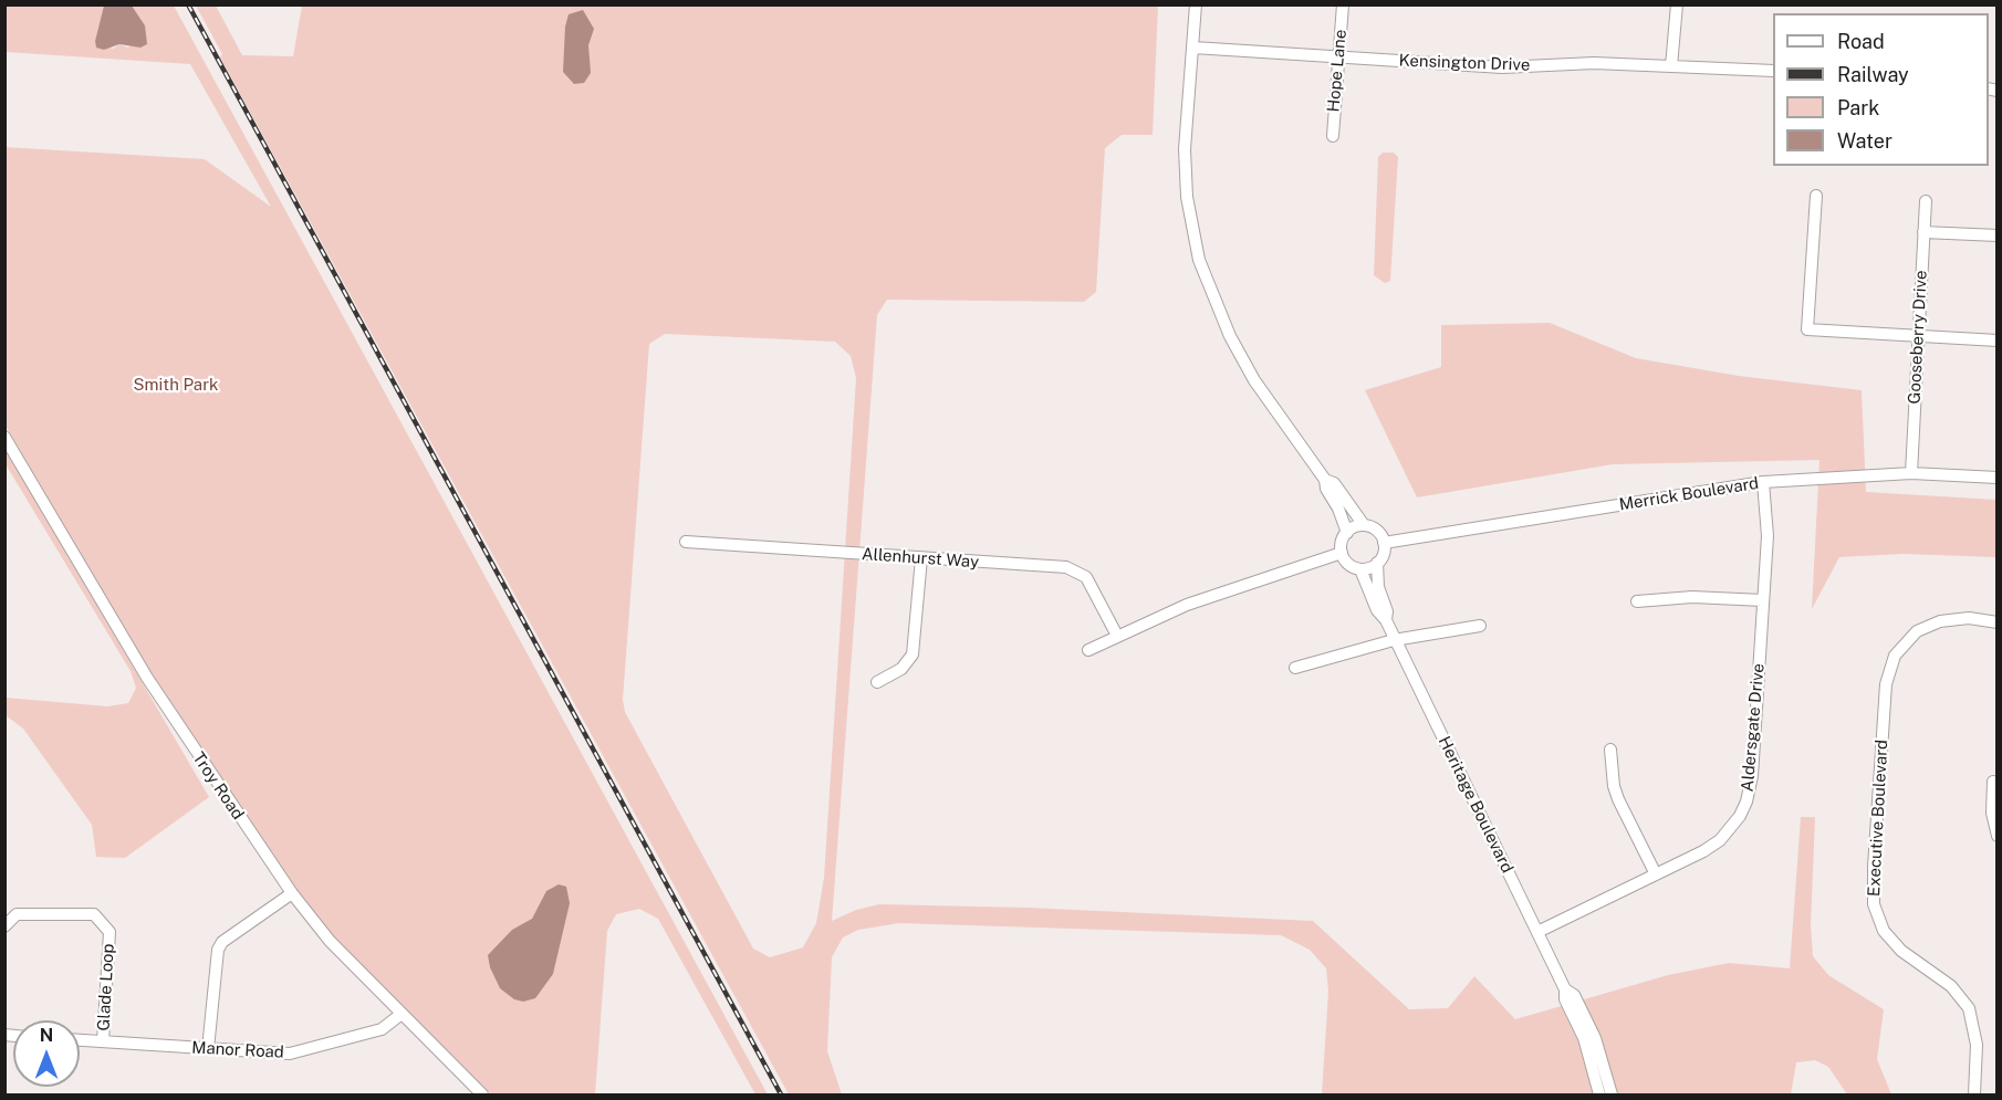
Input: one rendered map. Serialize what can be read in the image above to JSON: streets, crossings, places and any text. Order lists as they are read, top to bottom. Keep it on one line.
{"streets":{"street":["Kensington Drive","Hope Lane","Gooseberry Drive","Merrick Boulevard","Allenhurst Way","Aldersgate Drive","Troy Road","Heritage Boulevard","Executive Boulevard","Glade Loop","Manor Road"]},"crossings":[["Kensington Drive","Hope Lane"],["Gooseberry Drive","Merrick Boulevard"],["Merrick Boulevard","Aldersgate Drive"],["Merrick Boulevard","Heritage Boulevard"],["Aldersgate Drive","Heritage Boulevard"],["Troy Road","Manor Road"],["Glade Loop","Manor Road"]],"parks":["Smith Park"],"legend":["Road","Railway","Park","Water"],"north":"top"}
